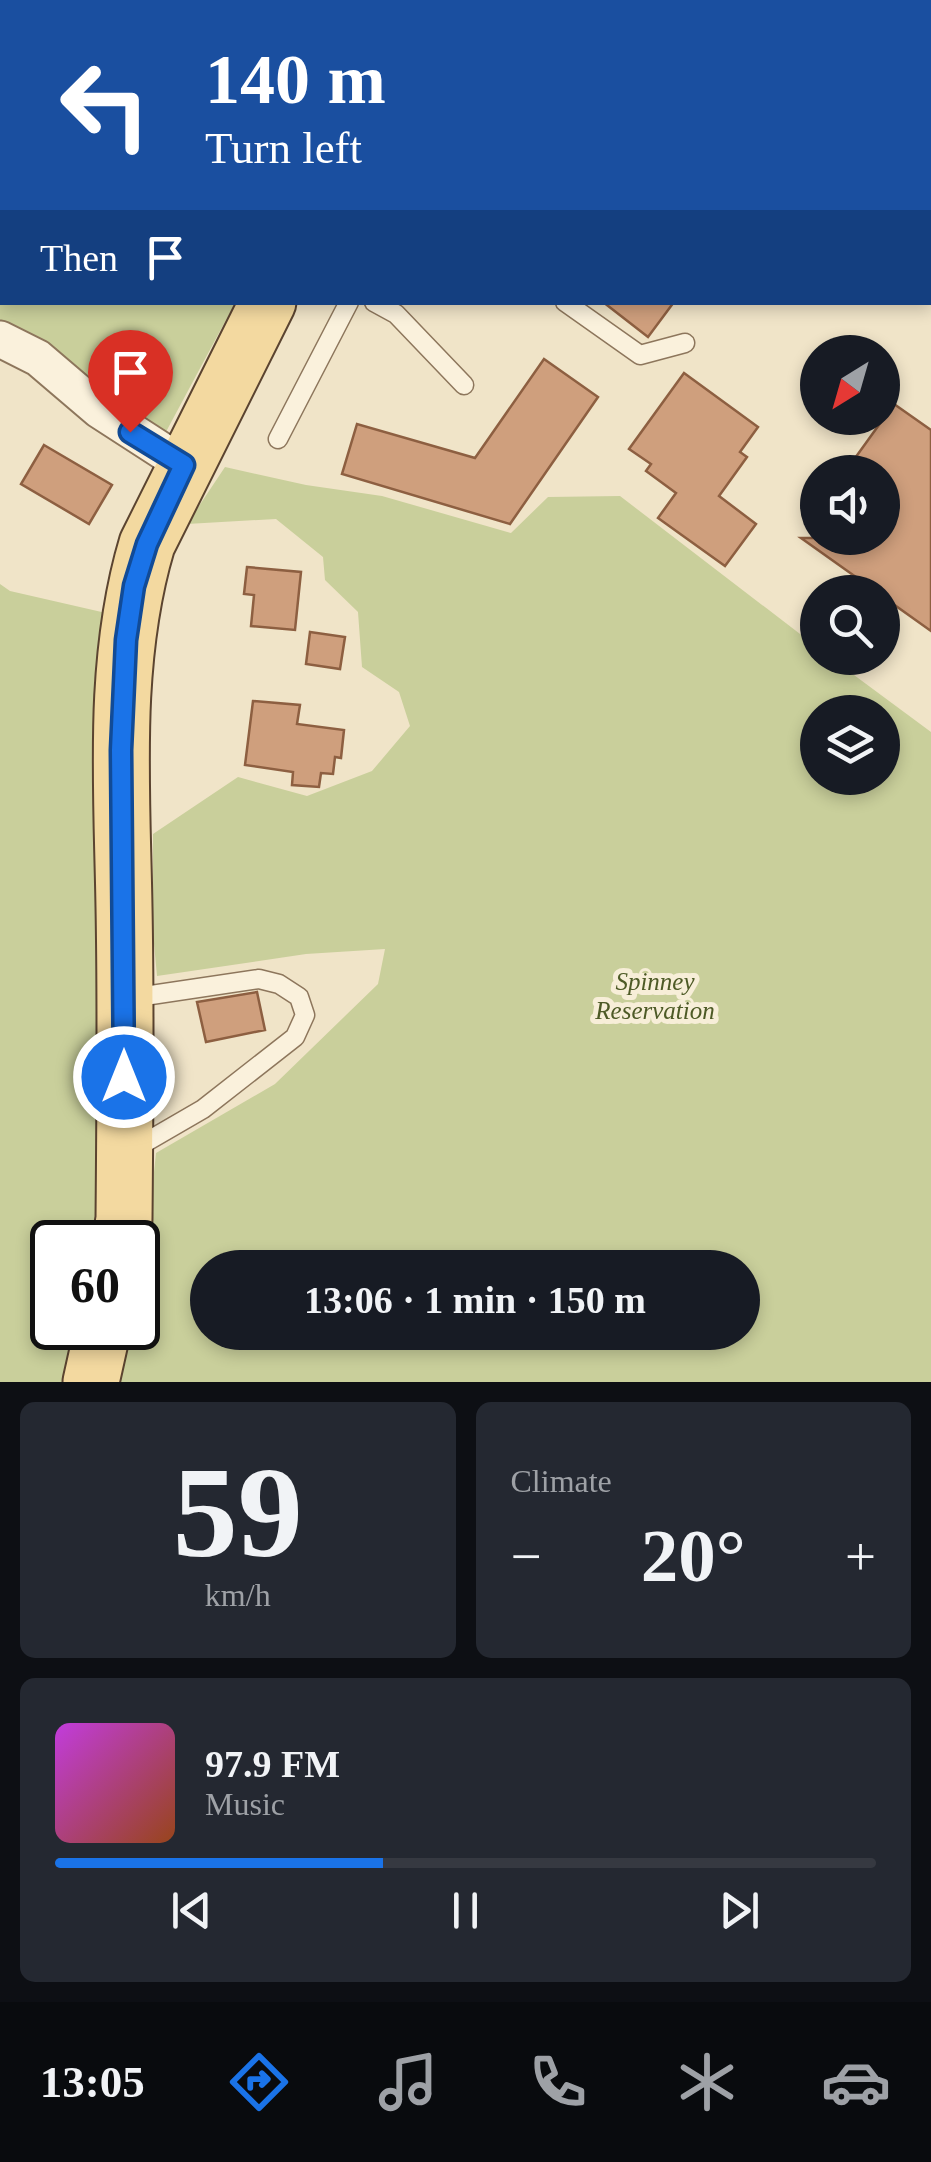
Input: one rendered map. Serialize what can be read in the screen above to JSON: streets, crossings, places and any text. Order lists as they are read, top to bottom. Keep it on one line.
{"parks":["Spinney Reservation"],"north":"bottom left","page":{"turn":["140 m","Turn left"],"then":"Then","limit":"60","trip":"13:06 · 1 min · 150 m","tile":[["59","km/h"],"Climate"],"heat":["−","20°","+"],"song":["97.9 FM","Music"],"tabs":"13:05"}}
